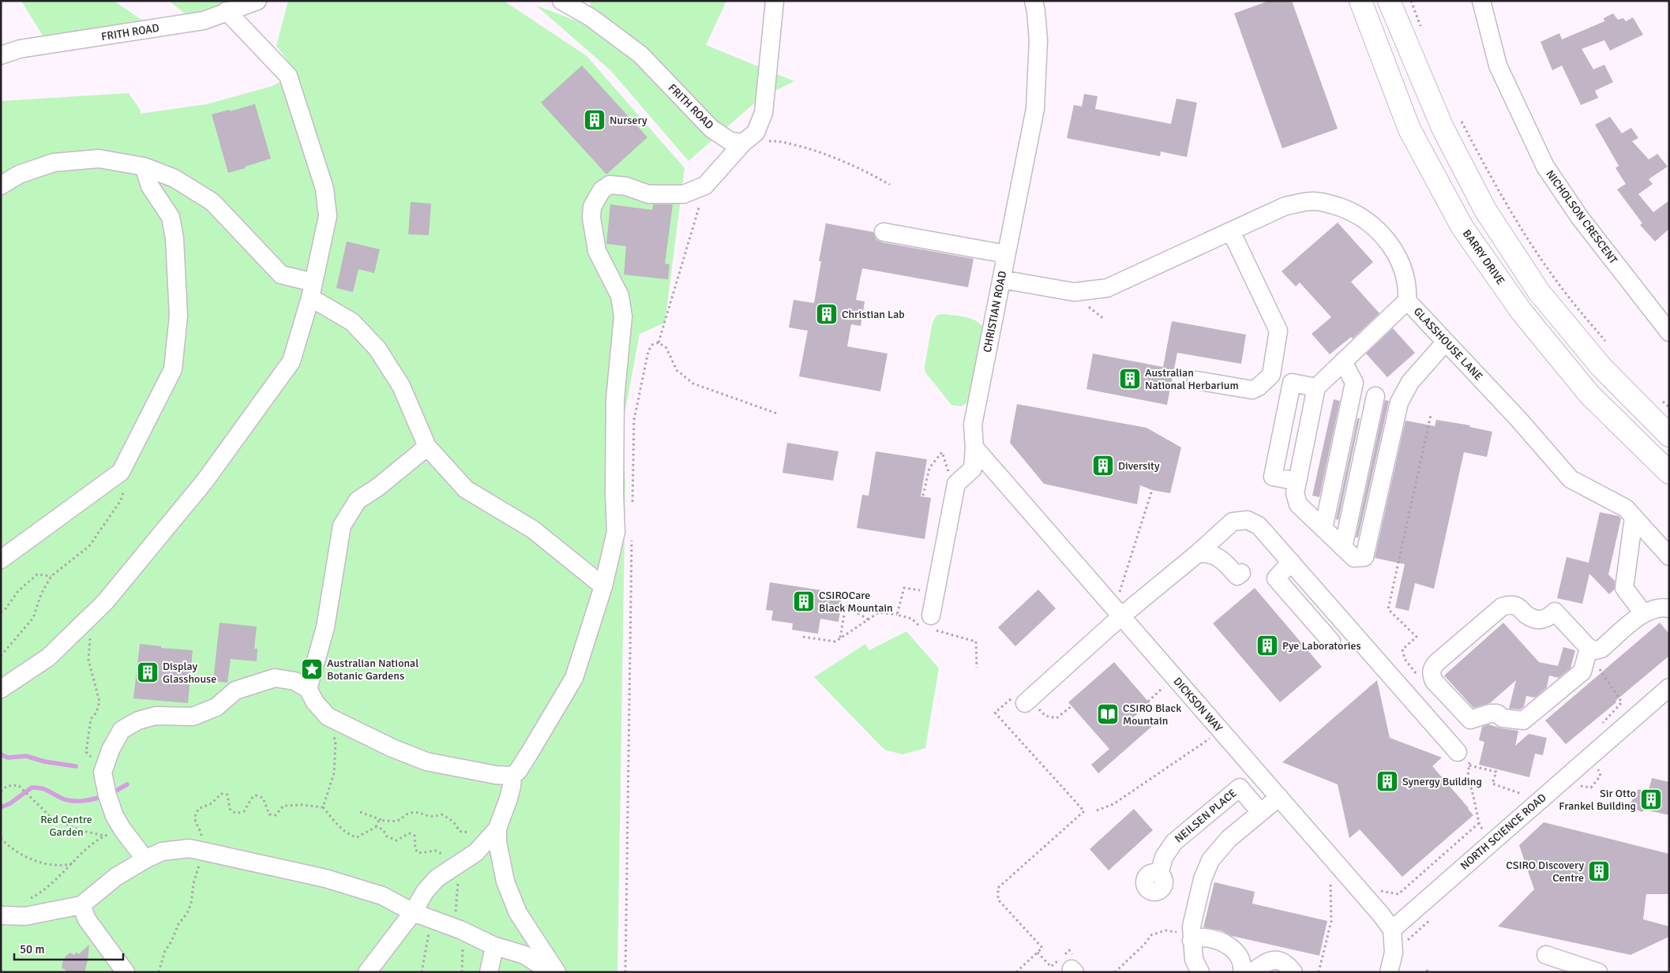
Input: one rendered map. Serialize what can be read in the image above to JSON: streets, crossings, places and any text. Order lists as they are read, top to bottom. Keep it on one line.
{"streets":{"main road":["BARRY DRIVE"],"street":["FRITH ROAD","NICHOLSON CRESCENT","CHRISTIAN ROAD","GLASSHOUSE LANE","DICKSON WAY","NEILSEN PLACE","NORTH SCIENCE ROAD"]},"crossings":[["CHRISTIAN ROAD","GLASSHOUSE LANE"],["CHRISTIAN ROAD","DICKSON WAY"],["DICKSON WAY","NORTH SCIENCE ROAD"]],"parks":["Red Centre Garden"],"places":{"building":["Nursery","Christian Lab","Australian National Herbarium","Diversity","CSIROCare Black Mountain","Pye Laboratories","Display Glasshouse","Synergy Building","Sir Otto Frankel Building","CSIRO Discovery Centre"],"place":["Australian National Botanic Gardens"],"library":["CSIRO Black Mountain"]},"scale_bar":"50 m"}
